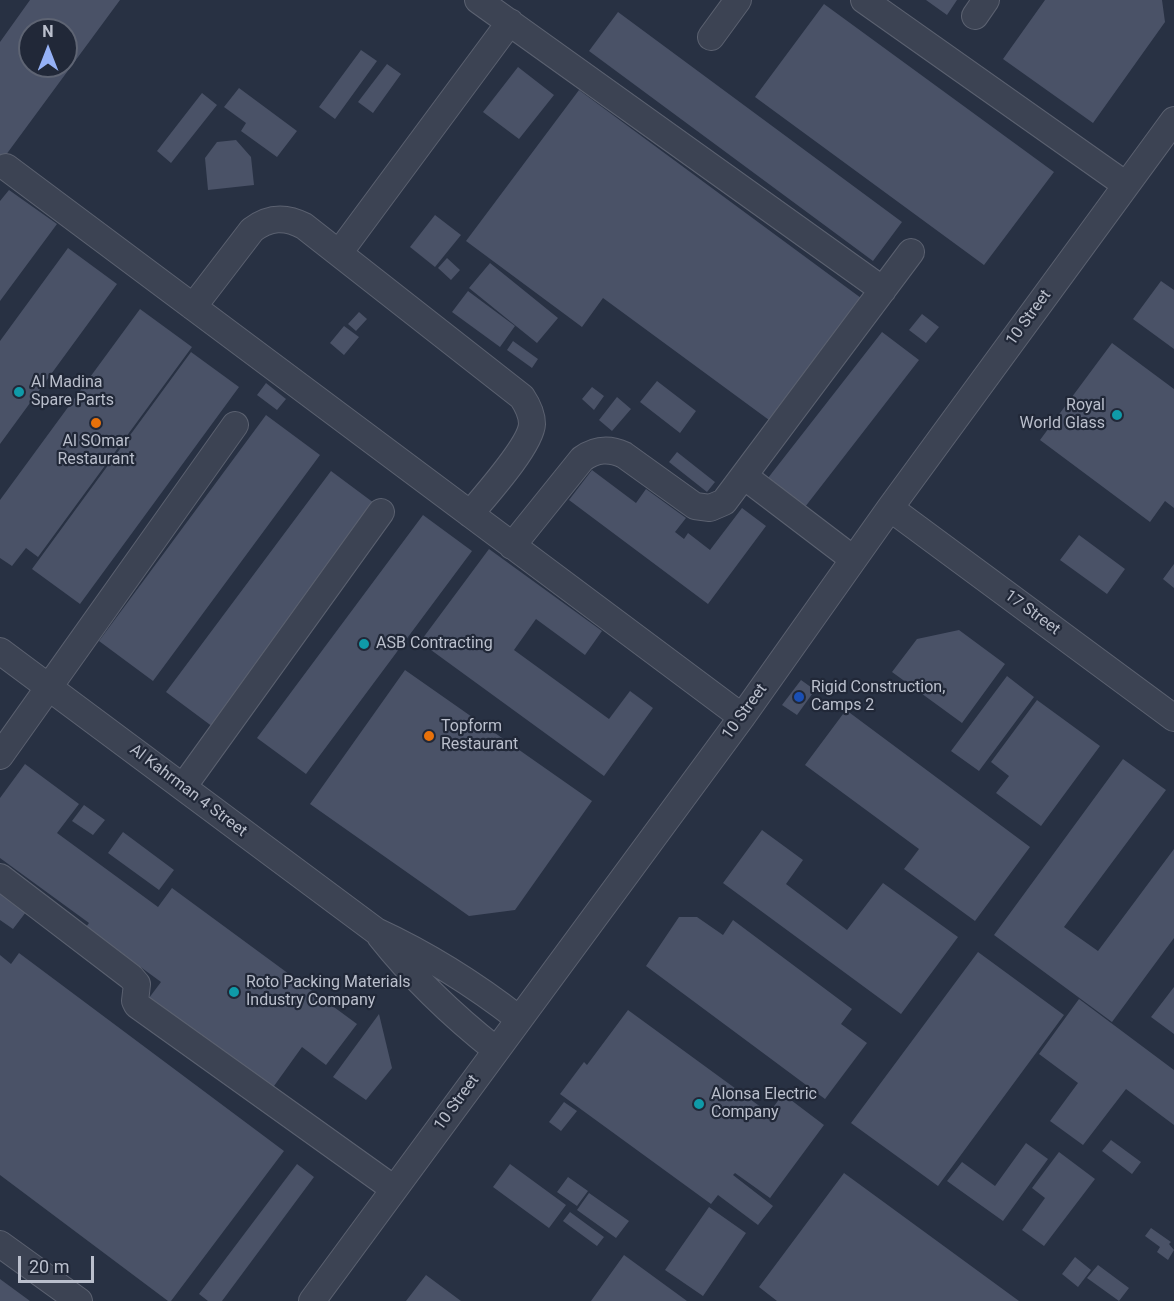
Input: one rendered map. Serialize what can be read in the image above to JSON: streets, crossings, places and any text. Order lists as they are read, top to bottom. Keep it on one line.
{"streets":{"street":["10 Street","17 Street","Al Kahrman 4 Street"]},"crossings":[["10 Street","17 Street"],["10 Street","Al Kahrman 4 Street"]],"places":["Al Madina Spare Parts","Royal World Glass","Al SOmar Restaurant","ASB Contracting","Rigid Construction, Camps 2","Topform Restaurant","Roto Packing Materials Industry Company","Alonsa Electric Company"],"scale_bar":"20 m","north":"top"}
